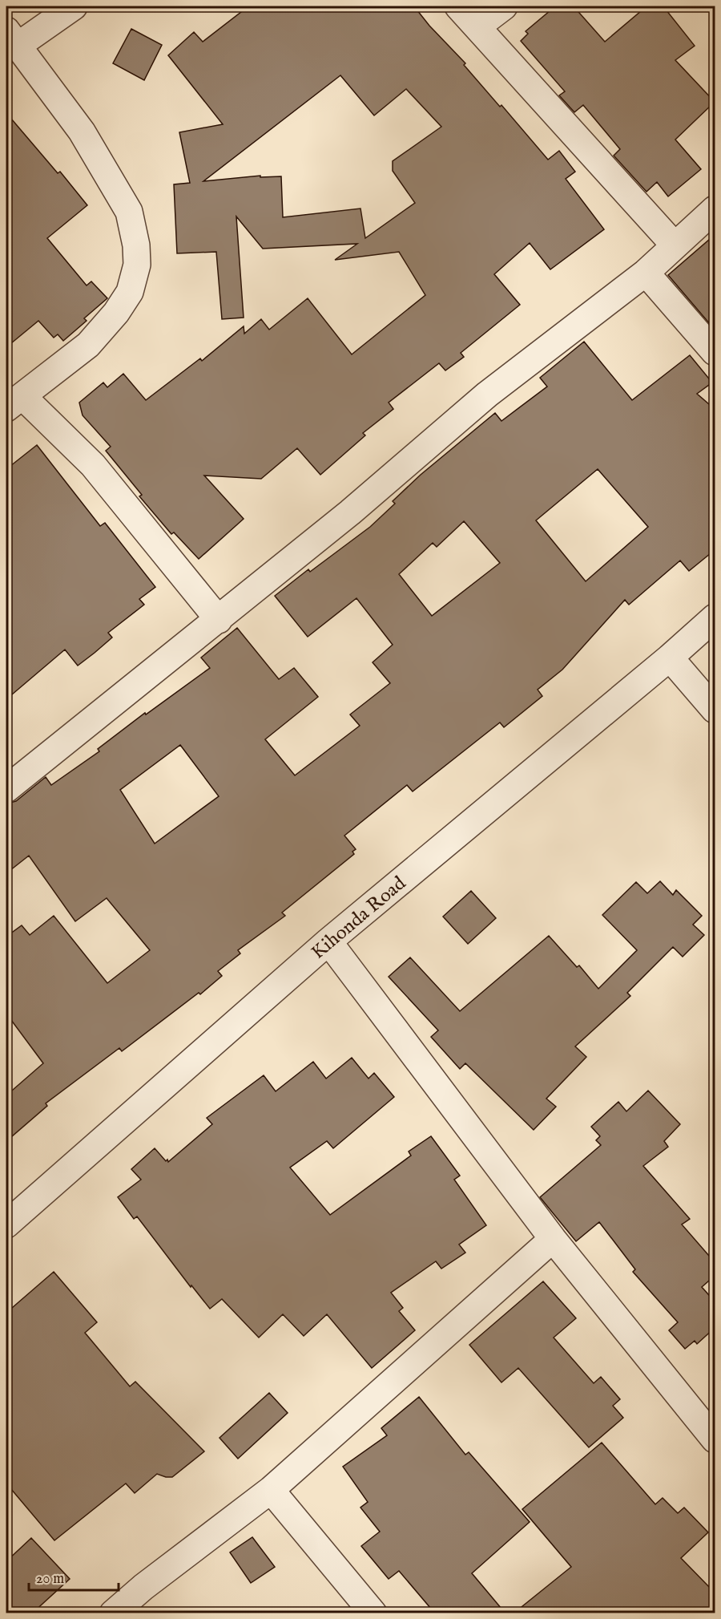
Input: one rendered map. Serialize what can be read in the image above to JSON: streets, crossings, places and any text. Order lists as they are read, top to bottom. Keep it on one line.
{"streets":{"street":["Kihonda Road"]},"scale_bar":"20 m"}
